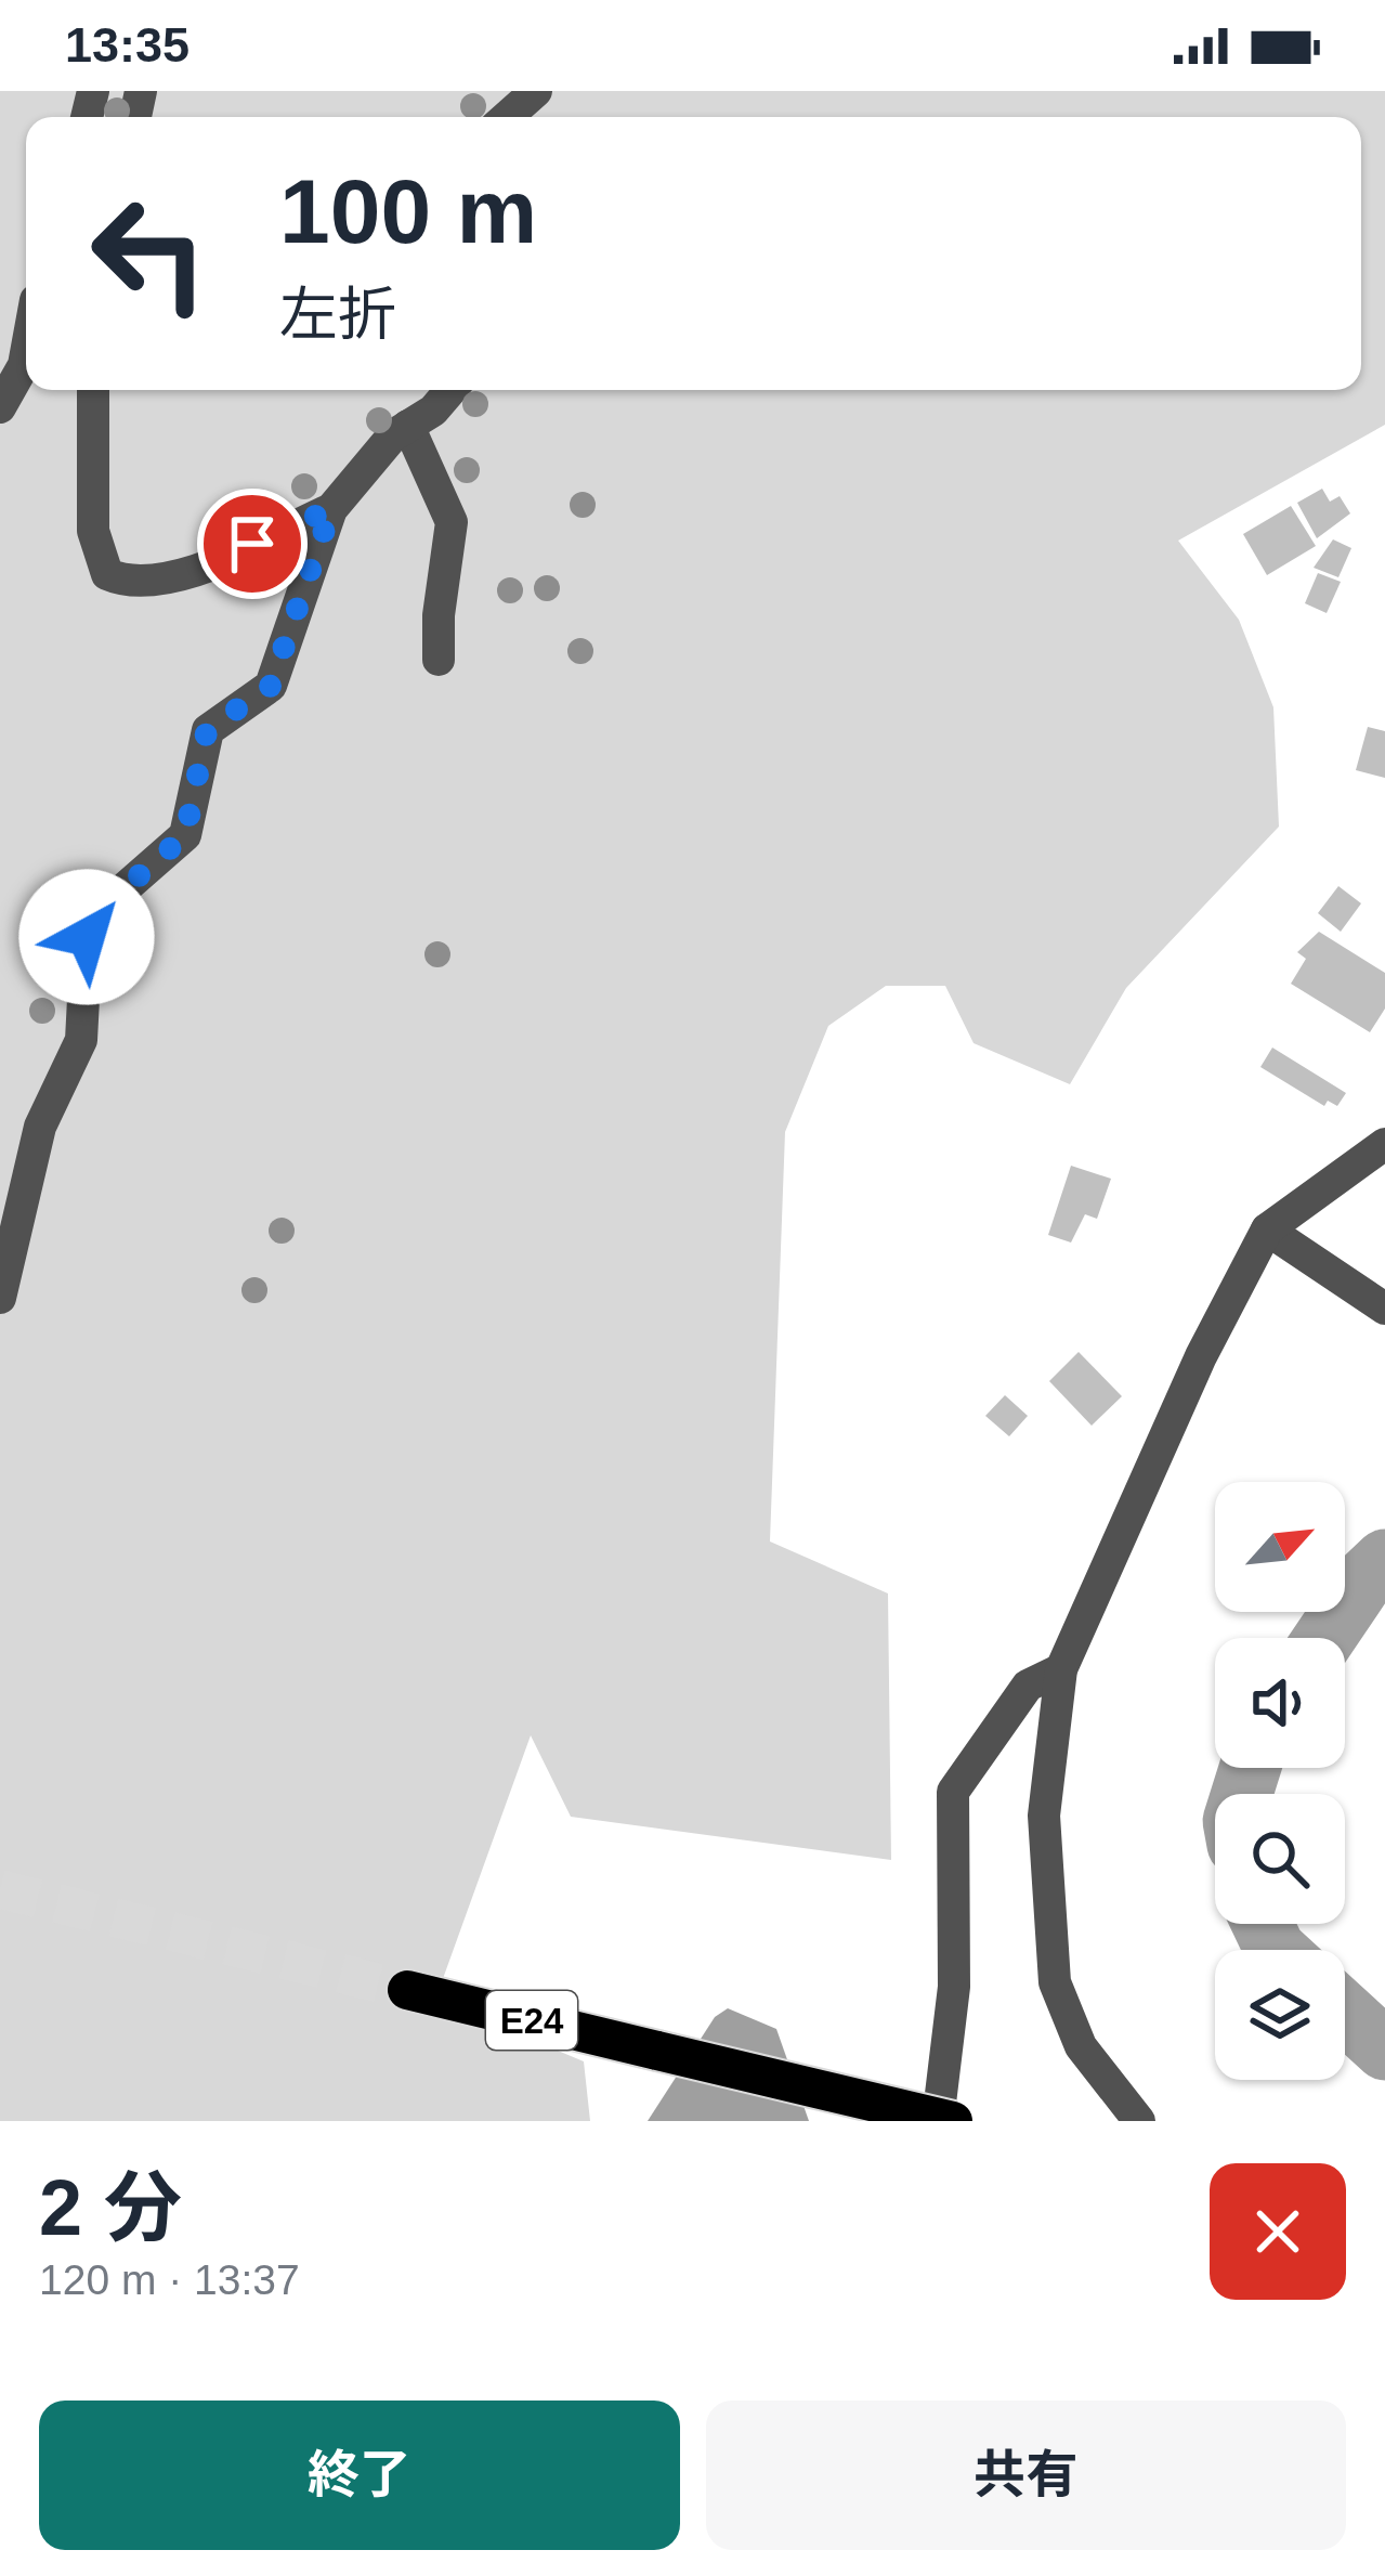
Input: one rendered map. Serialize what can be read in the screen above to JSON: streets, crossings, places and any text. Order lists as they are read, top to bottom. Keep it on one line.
{"streets":{"highway":["E24"]},"north":"top right","page":{"status":"13:35","turn":["100 m","左折"],"heading":["2 分","120 m · 13:37"],"buttons":["終了","共有"]}}
